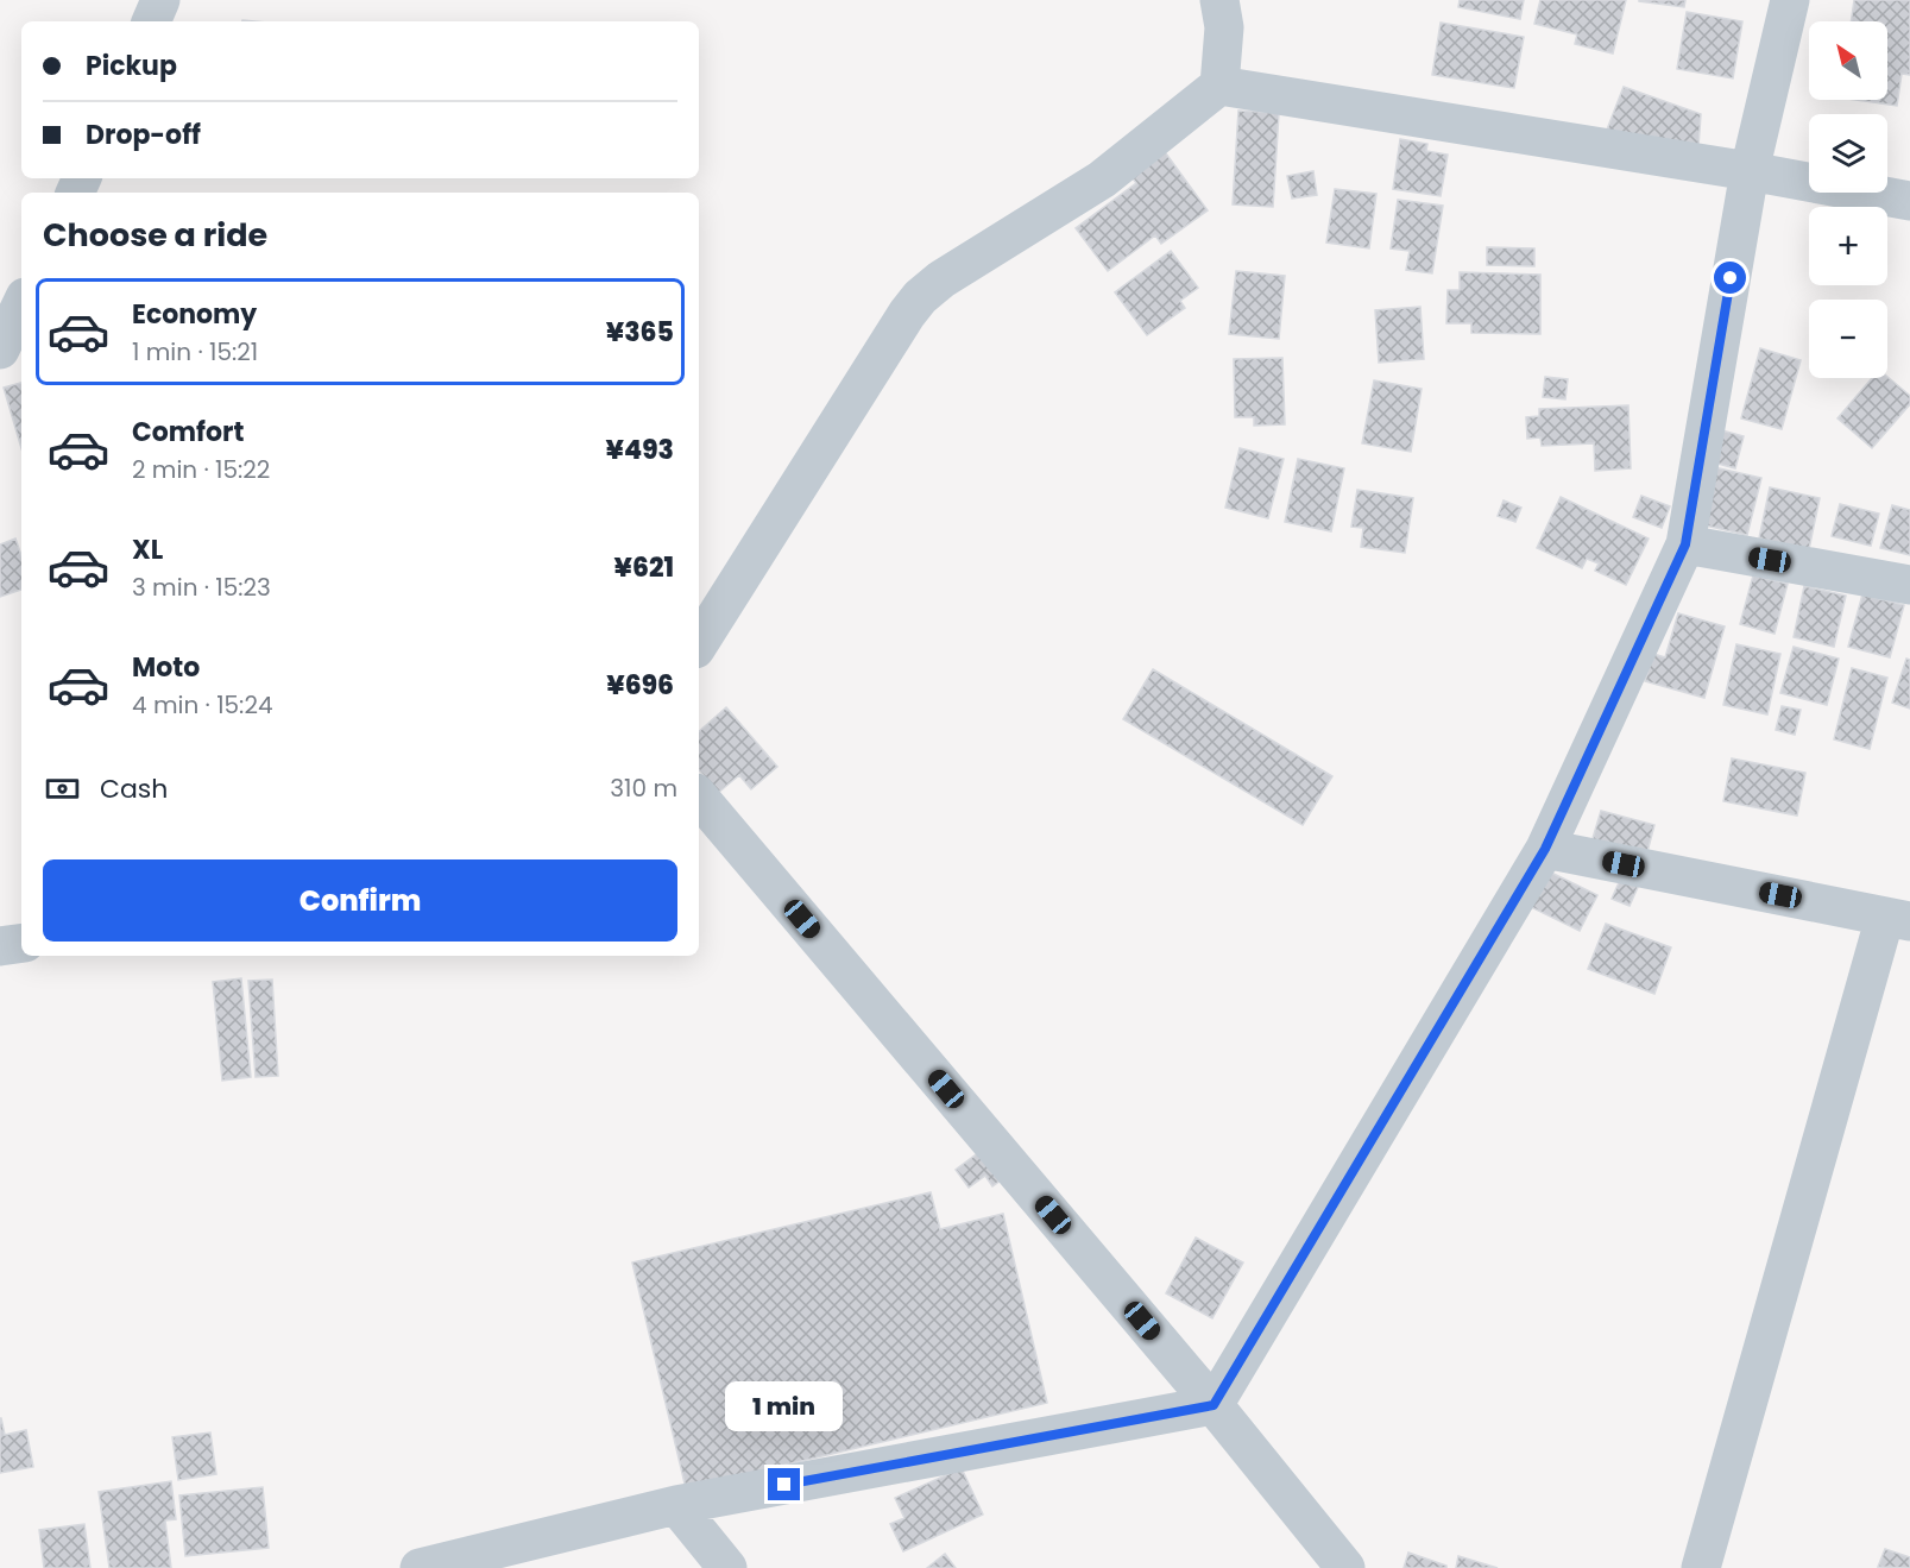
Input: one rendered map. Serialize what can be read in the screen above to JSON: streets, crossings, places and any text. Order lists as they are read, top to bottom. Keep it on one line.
{"north":"top left","page":{"map_buttons":["+","−"],"banner":["Pickup","Drop-off"],"heading":"Choose a ride","list":[{"name":"Economy","note":"1 min · 15:21","value":"¥365"},{"name":"Comfort","note":"2 min · 15:22","value":"¥493"},{"name":"XL","note":"3 min · 15:23","value":"¥621"},{"name":"Moto","note":"4 min · 15:24","value":"¥696"}],"pay":["Cash","310 m"],"buttons":"Confirm","bubble":"1 min"}}
